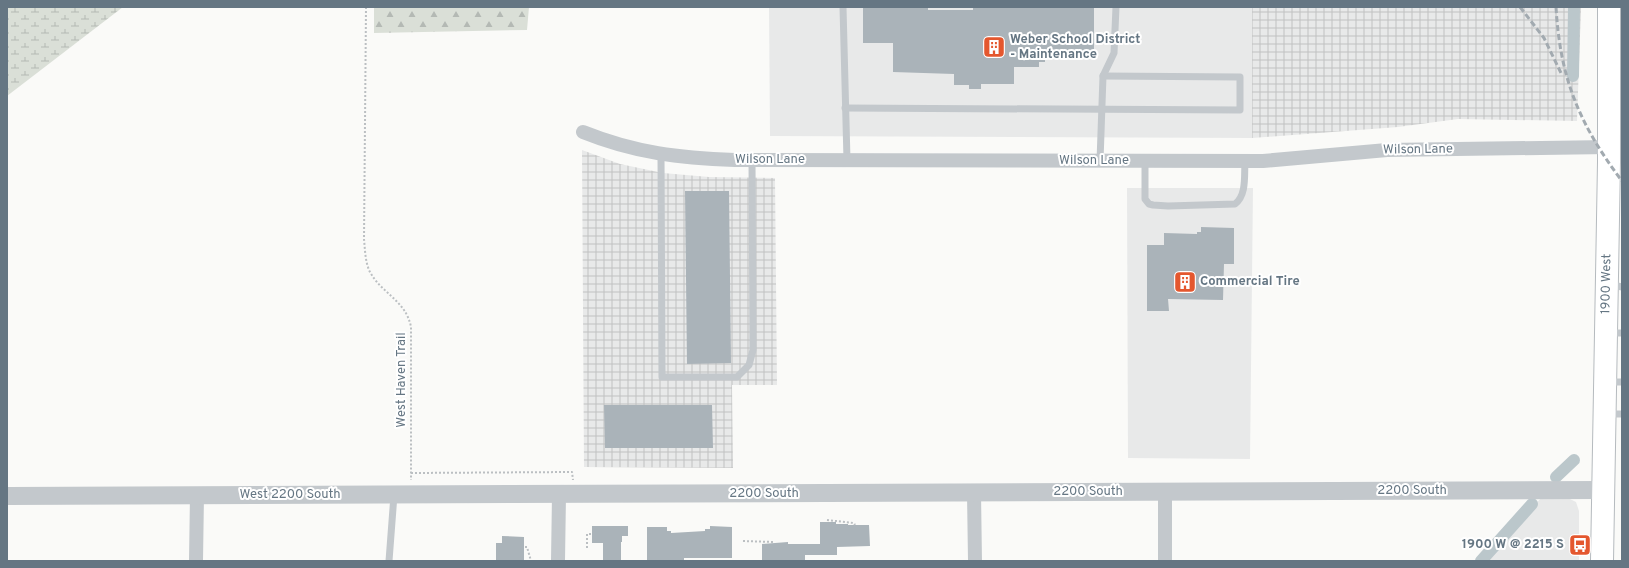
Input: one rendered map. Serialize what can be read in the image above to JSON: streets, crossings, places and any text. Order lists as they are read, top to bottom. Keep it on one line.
{"streets":{"main road":["1900 West"],"street":["Wilson Lane","2200 South","West 2200 South"],"path":["West Haven Trail"]},"crossings":[["Wilson Lane","1900 West"],["1900 West","2200 South"],["West Haven Trail","2200 South"],["West Haven Trail","West 2200 South"],["2200 South","West 2200 South"]],"places":{"building":["Weber School District - Maintenance","Commercial Tire"],"bus stop":["1900 W @ 2215 S"]}}
